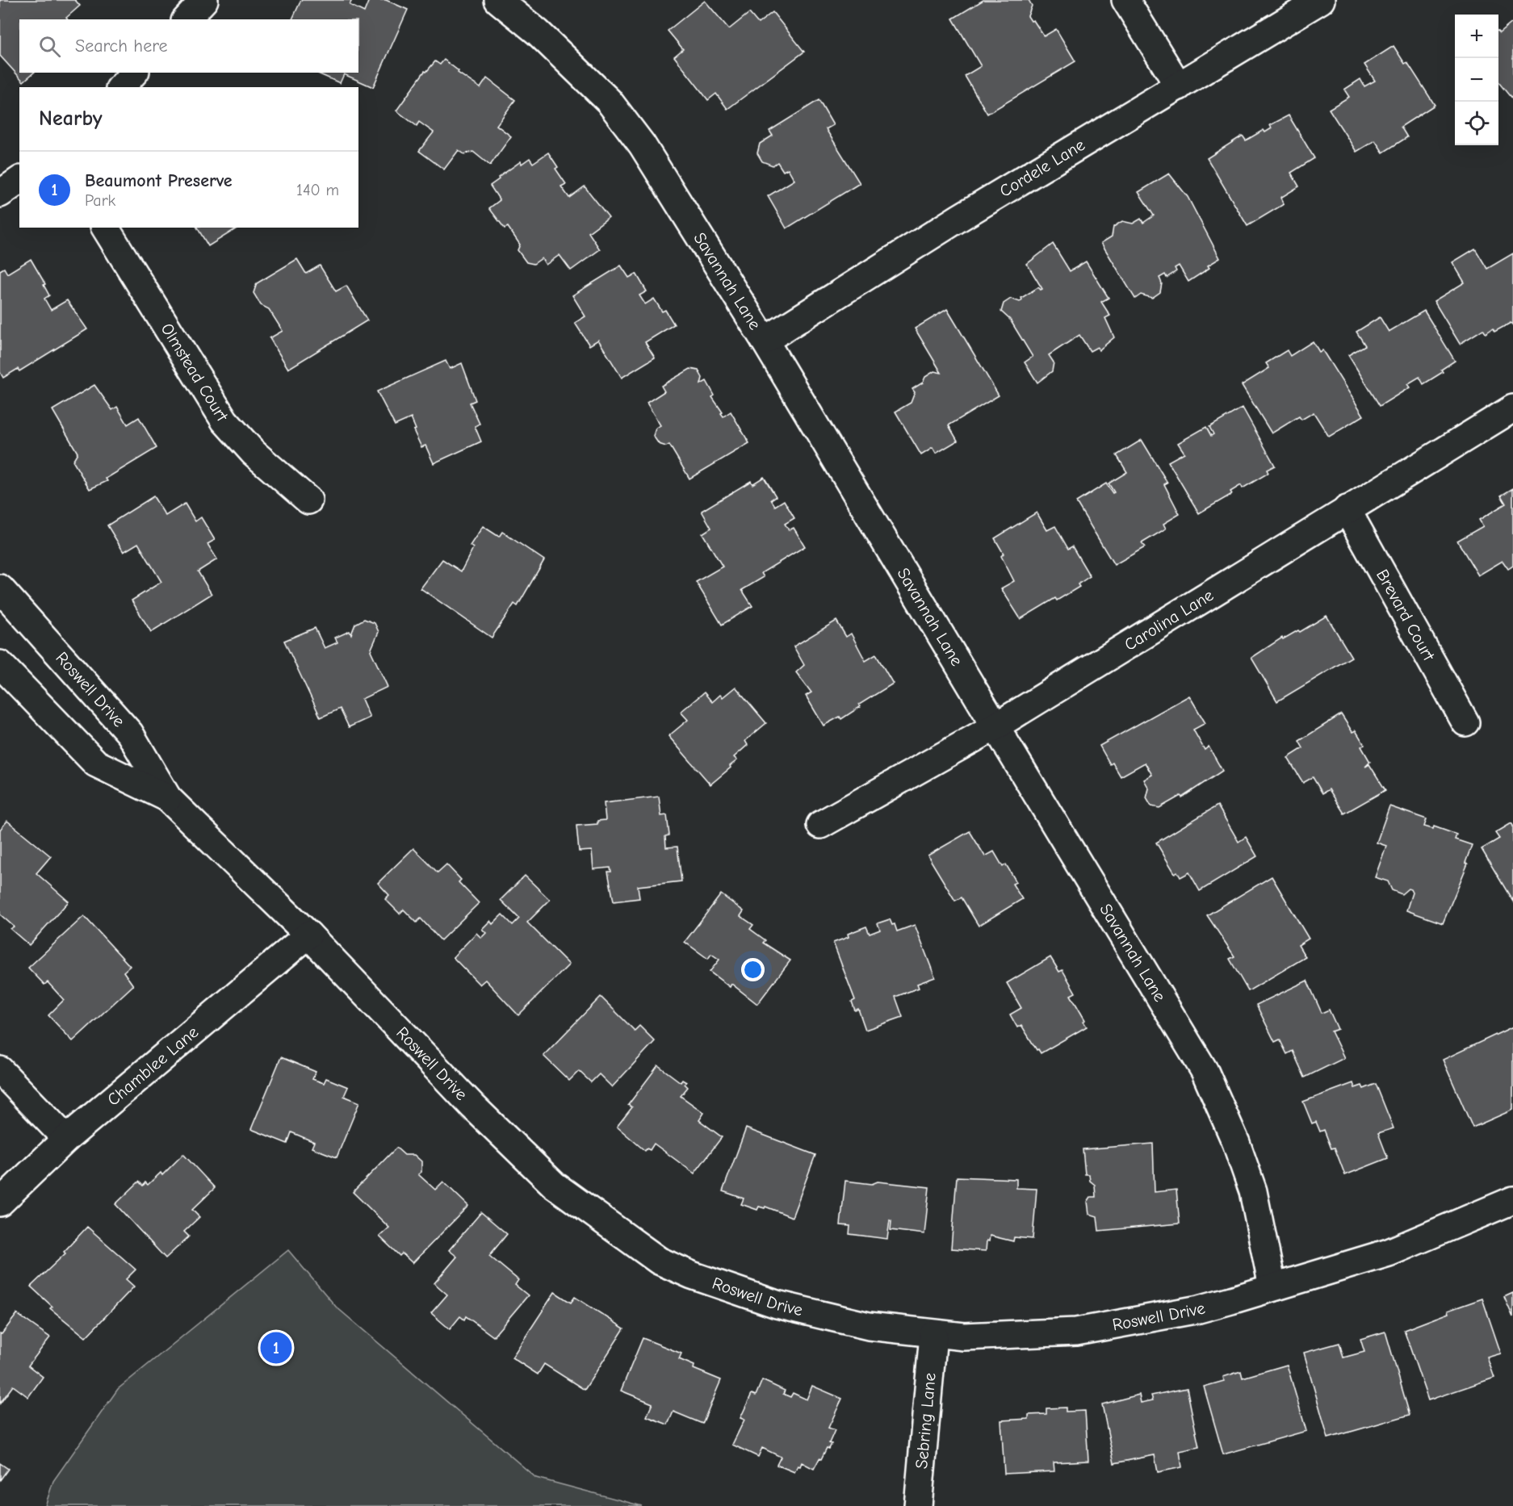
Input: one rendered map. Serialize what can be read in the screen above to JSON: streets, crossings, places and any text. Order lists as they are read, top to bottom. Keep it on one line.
{"streets":{"street":["Cordele Lane","Savannah Lane","Olmstead Court","Brevard Court","Carolina Lane","Roswell Drive","Chamblee Lane","Sebring Lane"]},"crossings":[["Cordele Lane","Savannah Lane"],["Savannah Lane","Carolina Lane"],["Savannah Lane","Roswell Drive"],["Brevard Court","Carolina Lane"],["Roswell Drive","Chamblee Lane"],["Roswell Drive","Sebring Lane"]],"page":{"map_buttons":["+","−"],"search":"Search here","heading":"Nearby","list":[{"mark":"1","name":"Beaumont Preserve","note":"Park","value":"140 m"}],"pins":"1"}}
